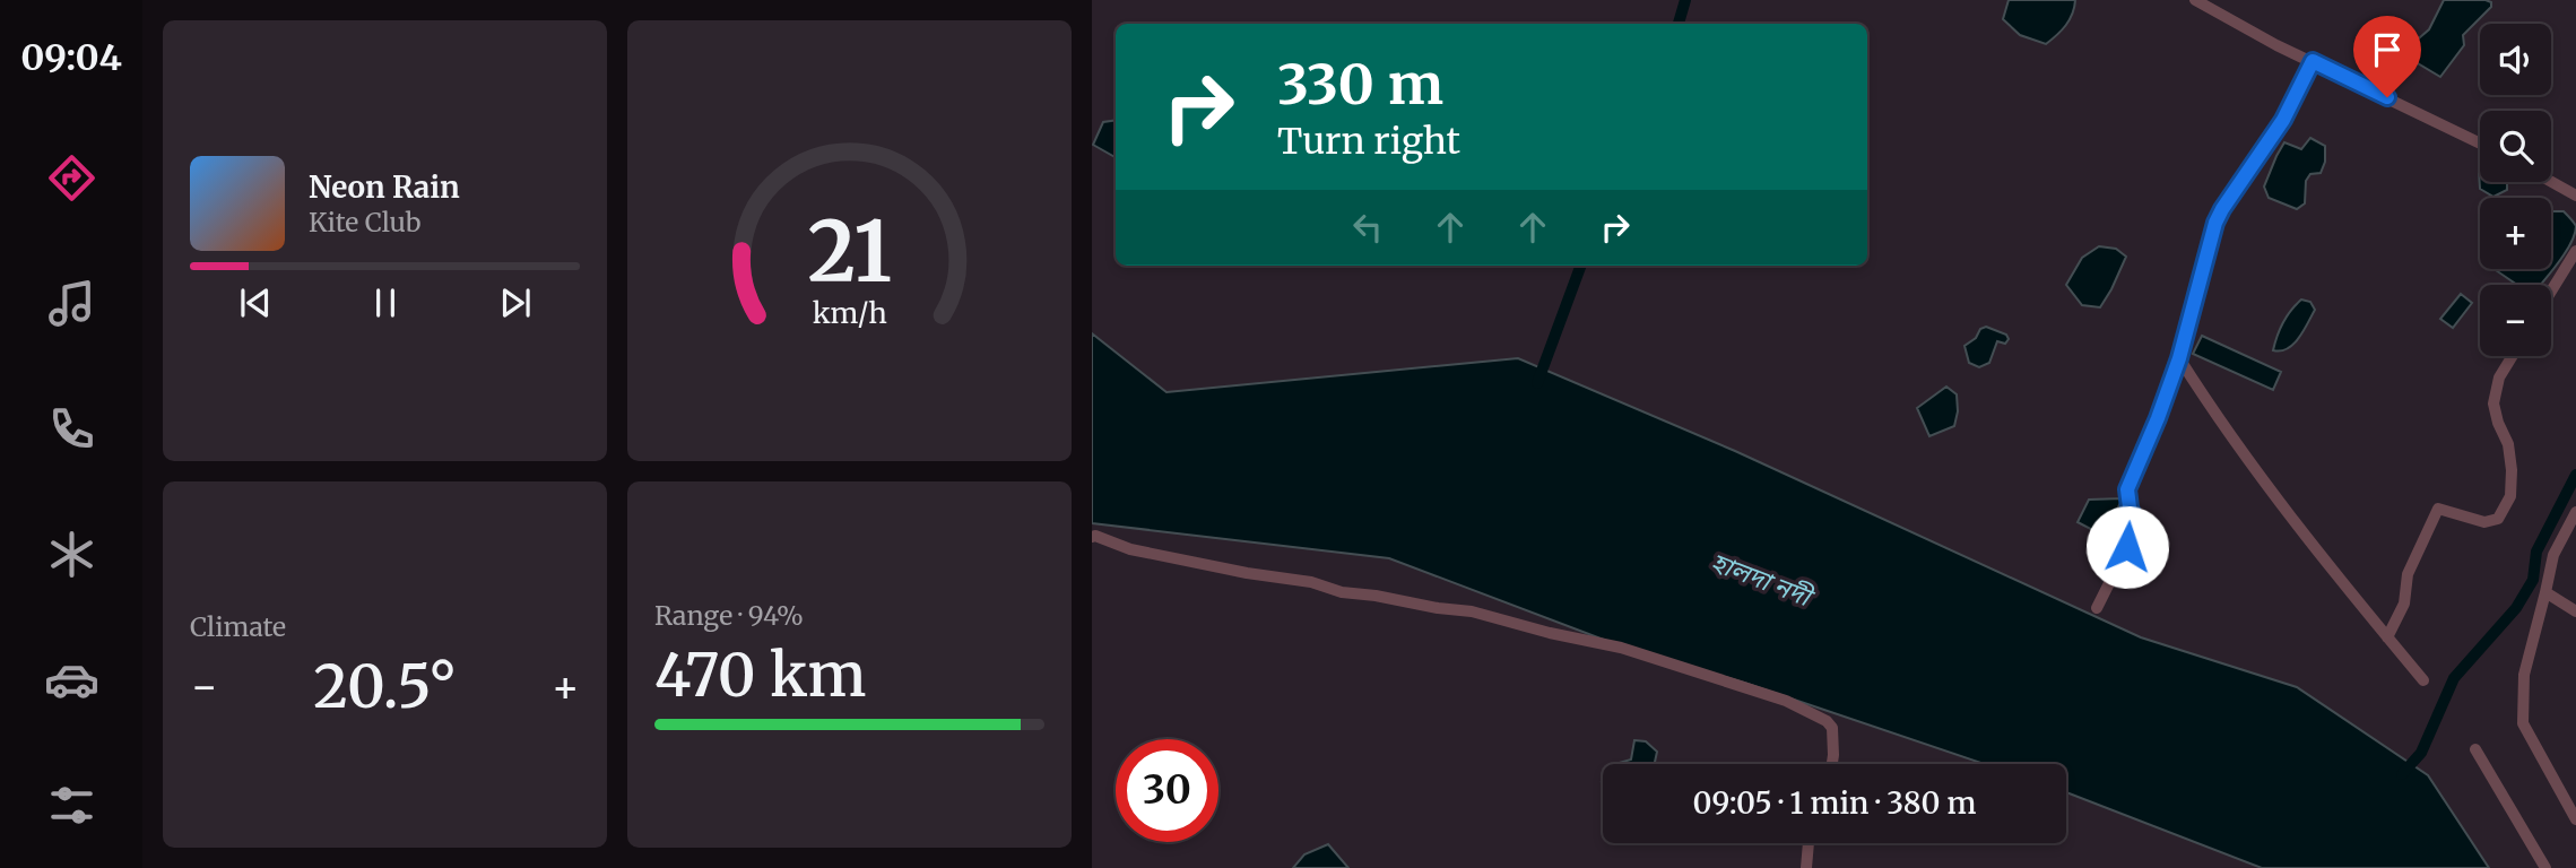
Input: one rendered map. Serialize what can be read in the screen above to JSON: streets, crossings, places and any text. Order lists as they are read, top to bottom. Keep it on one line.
{"water":["হালদা নদী"],"page":{"tabs":"09:04","map_buttons":["+","−"],"turn":["330 m","Turn right"],"song":["Neon Rain","Kite Club"],"tile":["Climate",["Range · 94%","470 km"]],"heat":["−","20.5°","+"],"limit":"30","trip":"09:05 · 1 min · 380 m","gauge":["21","km/h"]}}
